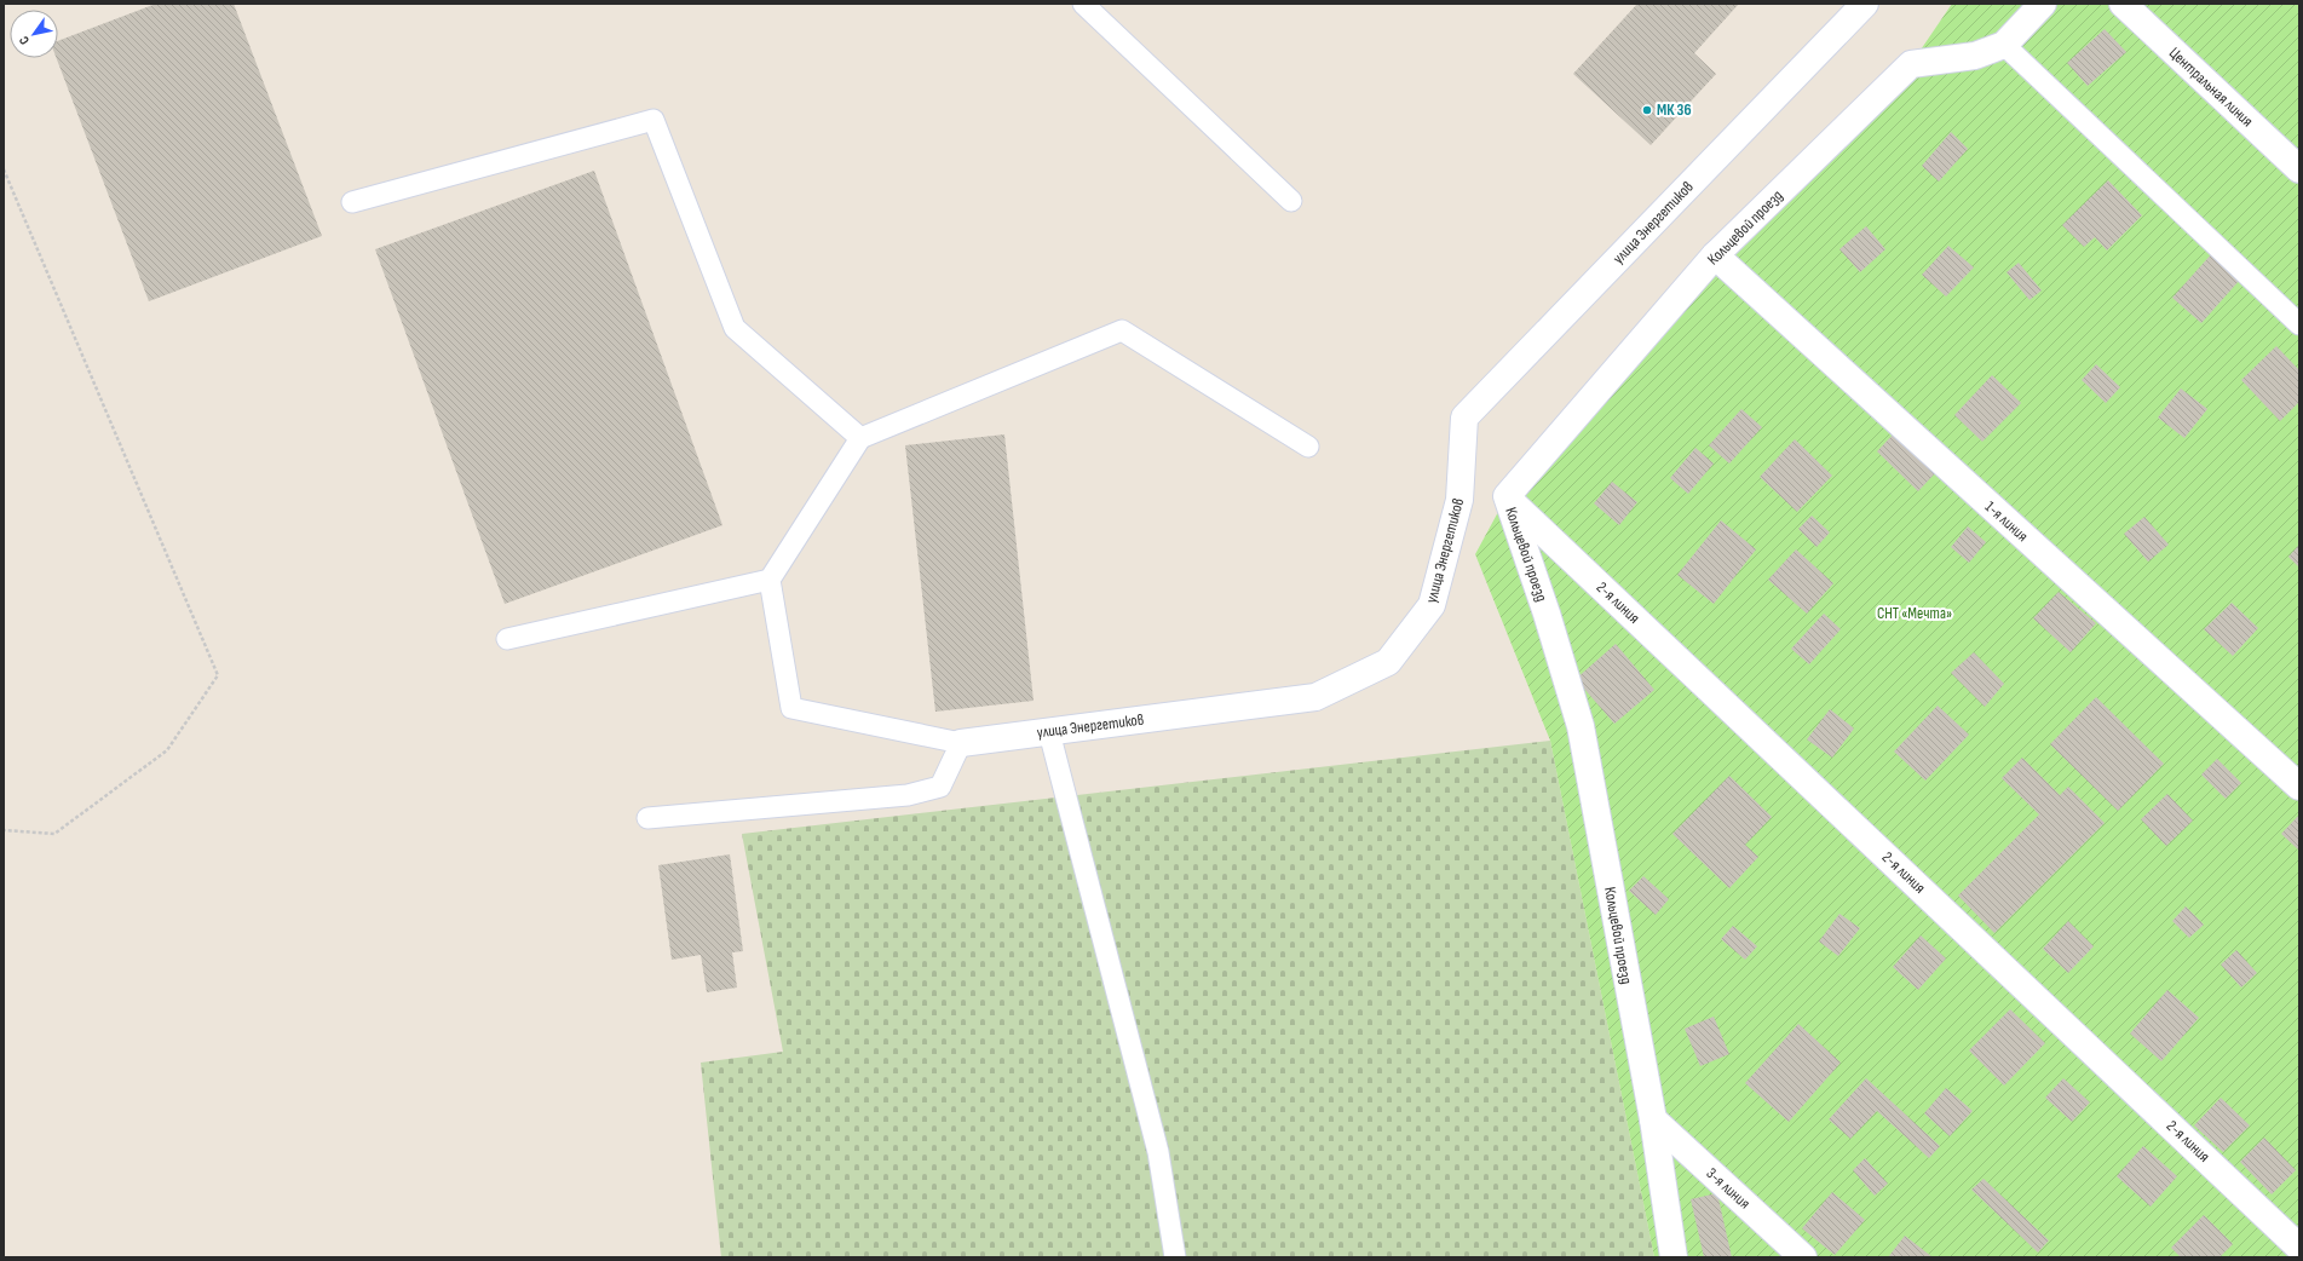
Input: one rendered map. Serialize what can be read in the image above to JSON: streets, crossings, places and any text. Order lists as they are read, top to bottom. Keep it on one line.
{"streets":{"street":["Центральная линия","улица Энергетиков","Кольцевой проезд","1-я линия","2-я линия","3-я линия"]},"crossings":[["Кольцевой проезд","1-я линия"],["Кольцевой проезд","2-я линия"],["Кольцевой проезд","3-я линия"]],"parks":["СНТ «Мечта»"],"places":["МК 36"],"north":"bottom left"}
